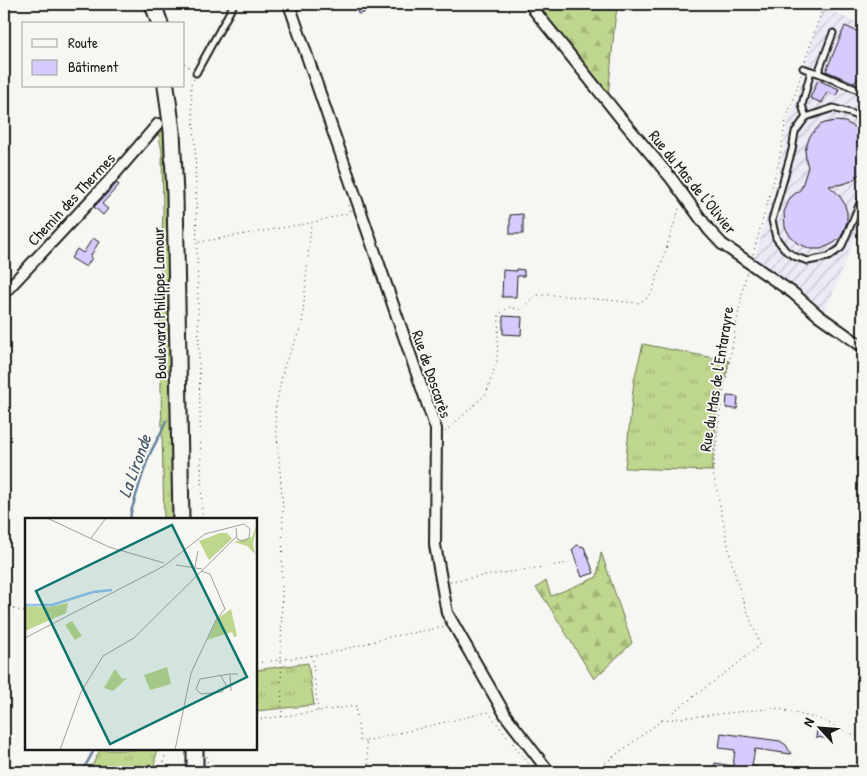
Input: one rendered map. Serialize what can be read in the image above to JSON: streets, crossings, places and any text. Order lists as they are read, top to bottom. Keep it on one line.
{"streets":{"main road":["Boulevard Philippe Lamour"],"street":["Rue du Mas de l'Olivier","Chemin des Thermes","Rue de Doscarès"],"path":["Rue du Mas de l'Entarayre"]},"crossings":[["Rue du Mas de l'Olivier","Rue du Mas de l'Entarayre"]],"water":["La Lironde"],"legend":["Route","Bâtiment"],"north":"top left"}
